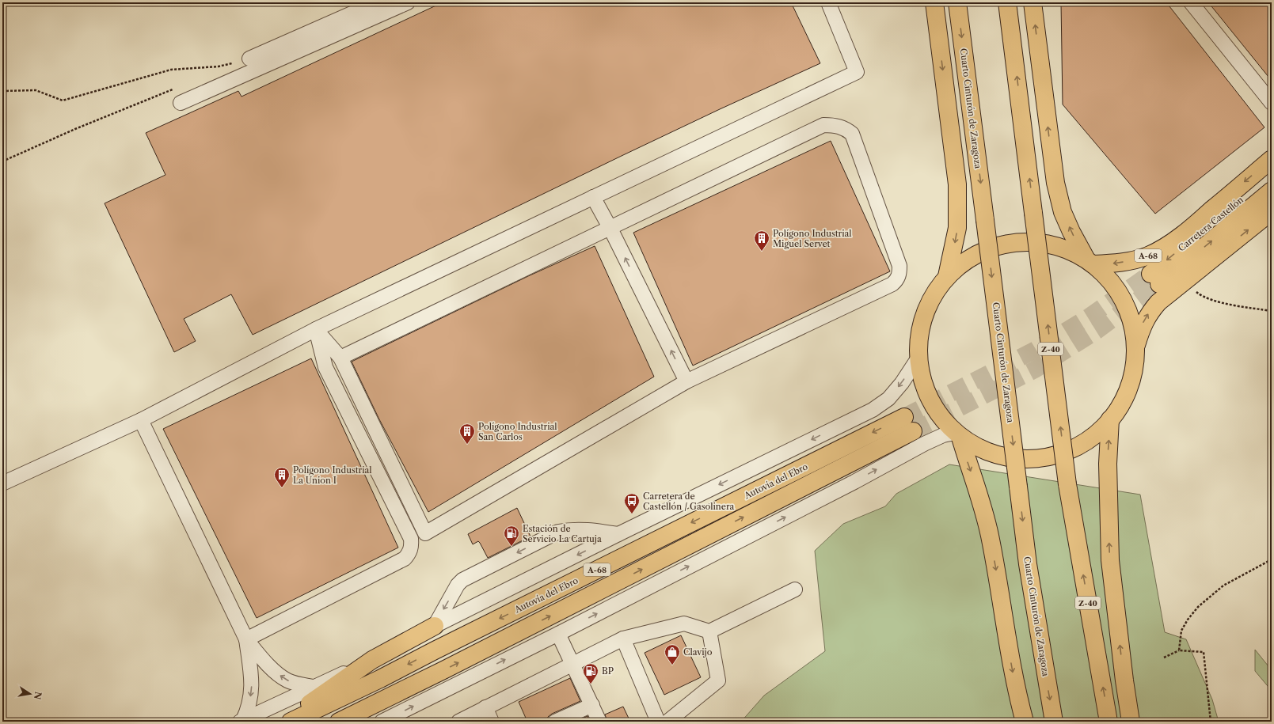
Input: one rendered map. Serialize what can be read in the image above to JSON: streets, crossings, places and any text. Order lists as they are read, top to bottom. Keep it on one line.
{"streets":{"highway":["Cuarto Cinturón de Zaragoza","Carretera Castellón","A-68","Z-40","Autovía del Ebro"]},"places":{"building":["Polígono Industrial Miguel Servet","Polígono Industrial San Carlos","Polígono Industrial La Union I"],"bus stop":["Carretera de Castellón / Gasolinera"],"fuel station":["Estación de Servicio La Cartuja","BP"],"shop":["Clavijo"]},"north":"right"}
